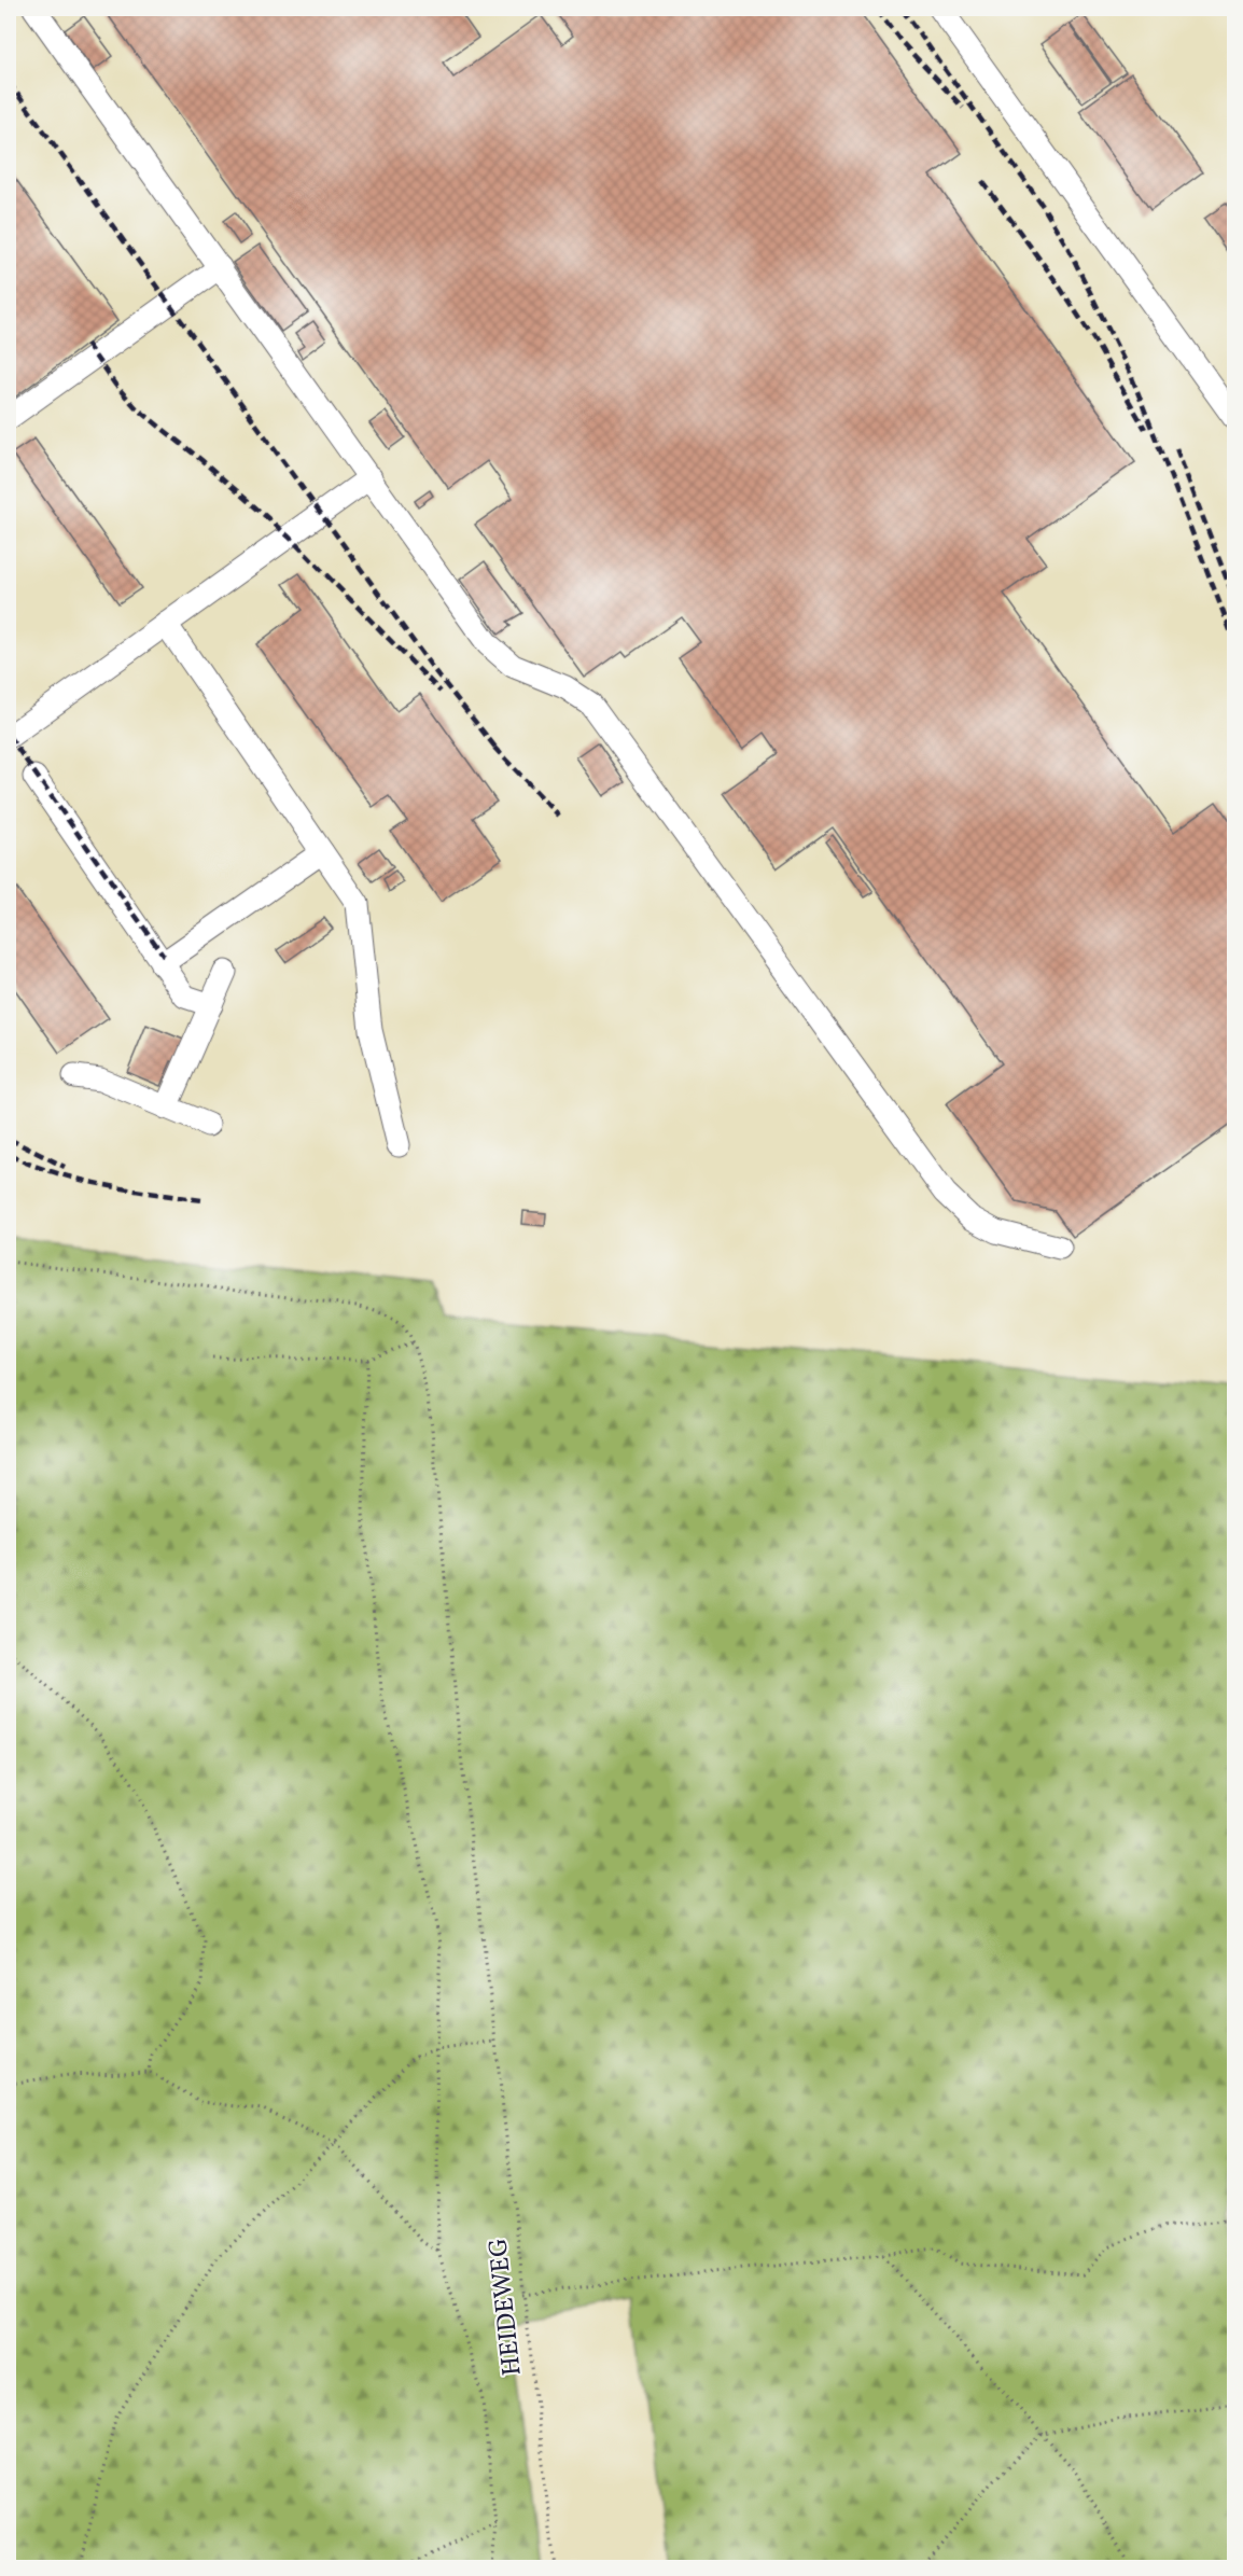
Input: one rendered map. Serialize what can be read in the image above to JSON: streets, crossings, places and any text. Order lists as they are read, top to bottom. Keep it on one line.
{"streets":{"path":["HEIDEWEG"]}}
